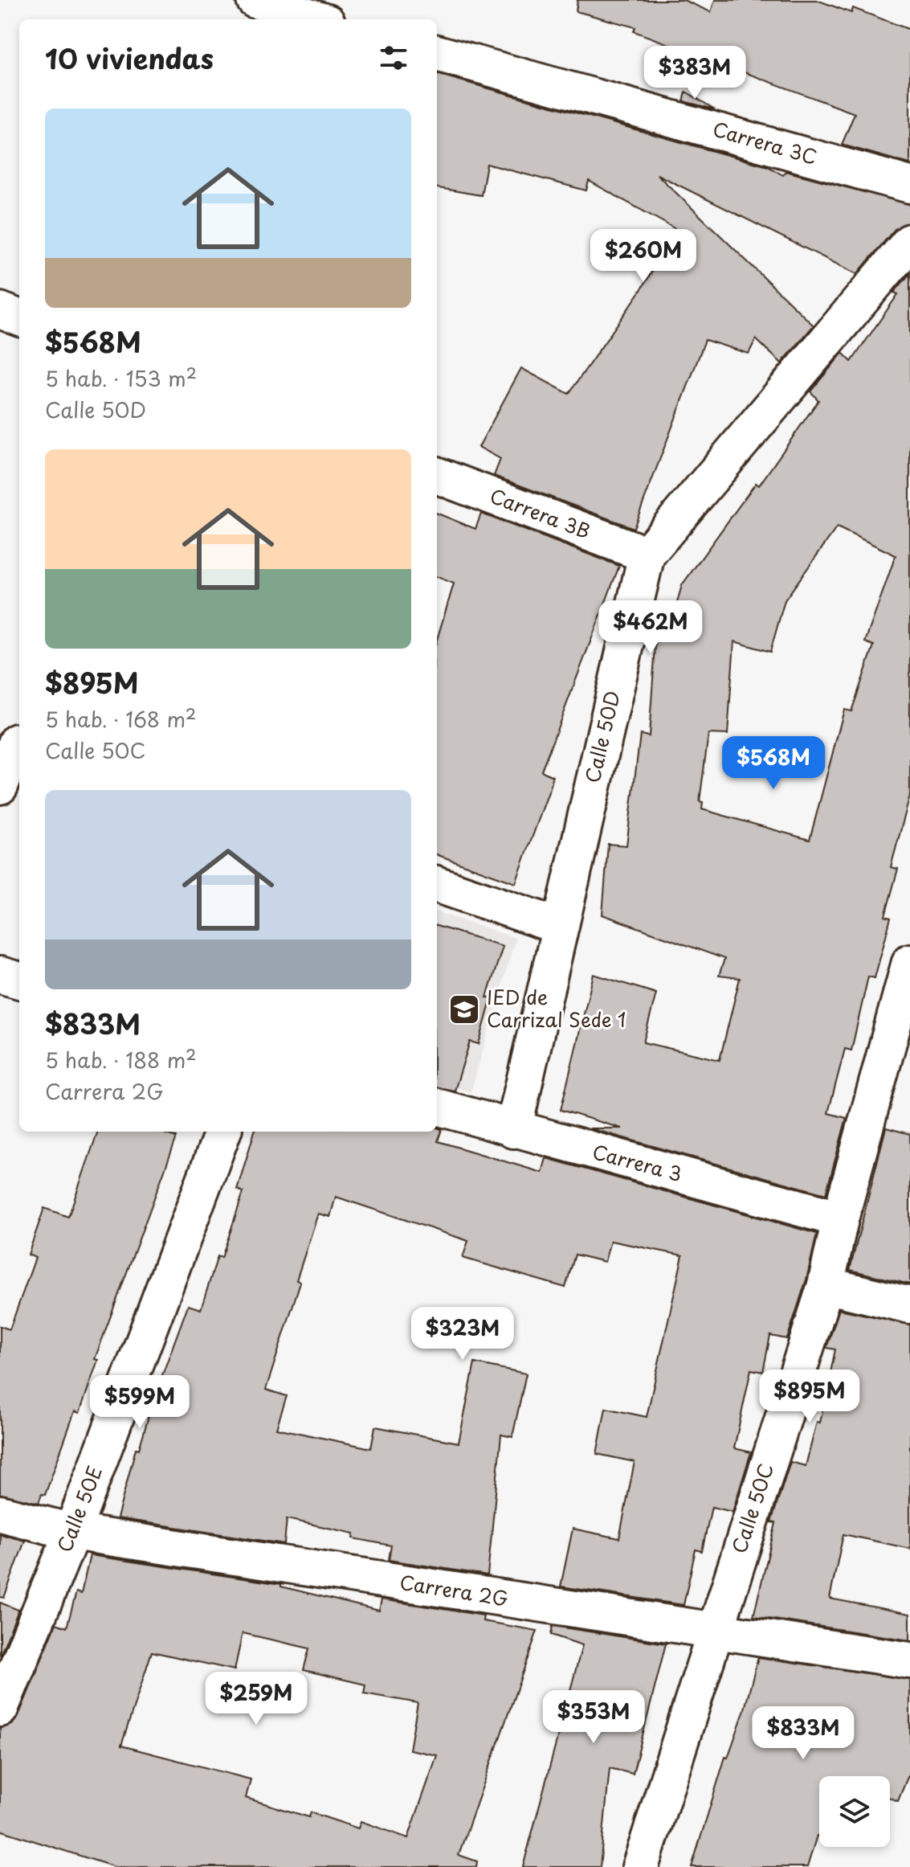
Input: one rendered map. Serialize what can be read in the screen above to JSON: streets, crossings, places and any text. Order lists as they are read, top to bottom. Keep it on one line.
{"streets":{"street":["Carrera 3C","Carrera 3B","Calle 50D","Carrera 3","Calle 50C","Calle 50E","Carrera 2G"]},"crossings":[["Carrera 3B","Calle 50D"],["Calle 50D","Carrera 3"],["Carrera 3","Calle 50C"],["Calle 50C","Carrera 2G"],["Calle 50E","Carrera 2G"]],"places":{"school or university":["IED de Carrizal Sede 1"]},"page":{"heading":"10 viviendas","price":["$383M","$260M","$462M","$568M","$323M","$895M","$599M","$259M","$353M","$833M"],"list":[{"name":"$568M","note":"5 hab. · 153 m² · Calle 50D"},{"name":"$895M","note":"5 hab. · 168 m² · Calle 50C"},{"name":"$833M","note":"5 hab. · 188 m² · Carrera 2G"}]}}
